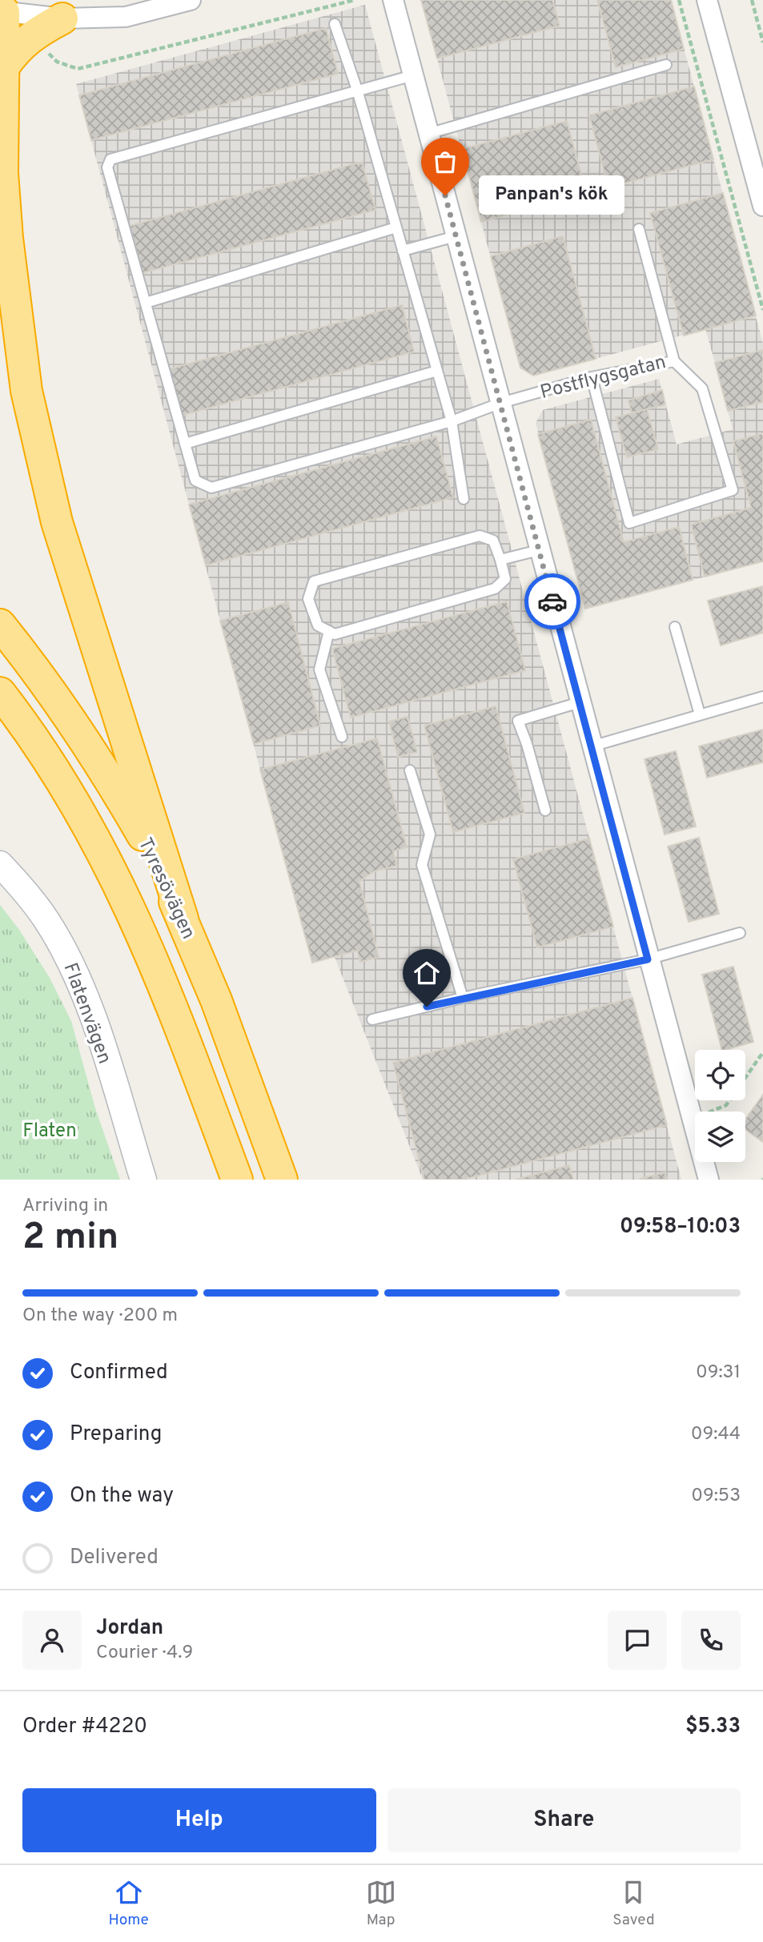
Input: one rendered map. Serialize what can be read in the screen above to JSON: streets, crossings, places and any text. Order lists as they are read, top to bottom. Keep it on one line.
{"streets":{"highway":["Tyresövägen"],"street":["Flatenvägen"],"lane":["Postflygsgatan"]},"parks":["Flaten"],"places":["Panpan's kök"],"page":{"bubble":"Panpan's kök","heading":["2 min","Arriving in","09:58–10:03"],"panel":["Jordan","Courier · 4.9","Order #4220","$5.33"],"bar":"On the way · 200 m","list":[["Confirmed","09:31"],["Preparing","09:44"],["On the way","09:53"],"Delivered"],"buttons":["Help","Share"],"tabs":["Home","Map","Saved"]}}
